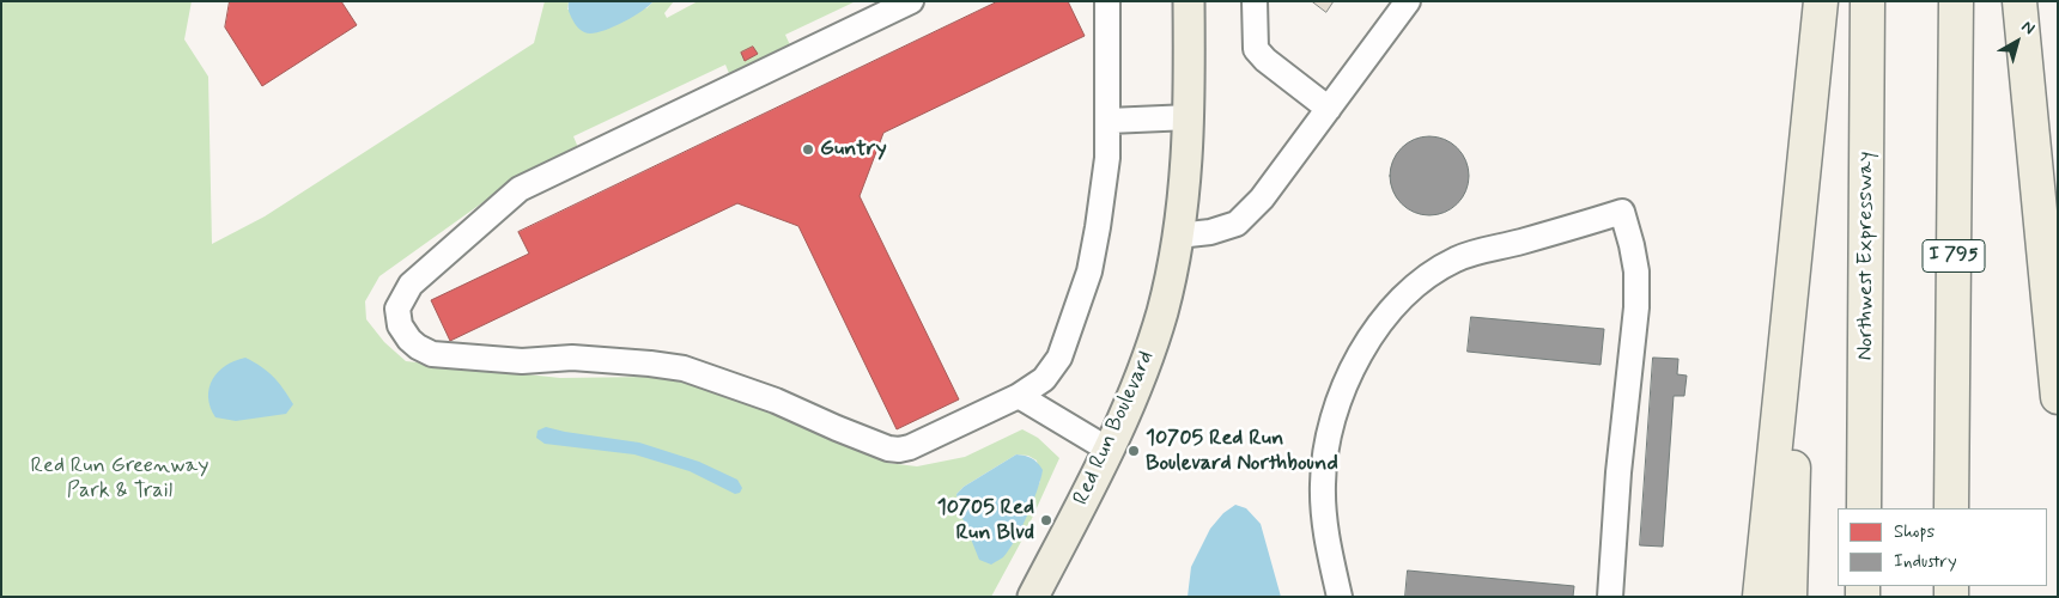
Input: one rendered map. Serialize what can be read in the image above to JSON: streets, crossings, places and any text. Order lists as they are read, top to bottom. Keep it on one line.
{"streets":{"highway":["Northwest Expressway","I 795"],"main road":["Red Run Boulevard"]},"parks":["Red Run Greenway Park & Trail"],"places":["Guntry","10705 Red Run Boulevard Northbound","10705 Red Run Blvd"],"legend":["Shops","Industry"],"north":"top right"}
